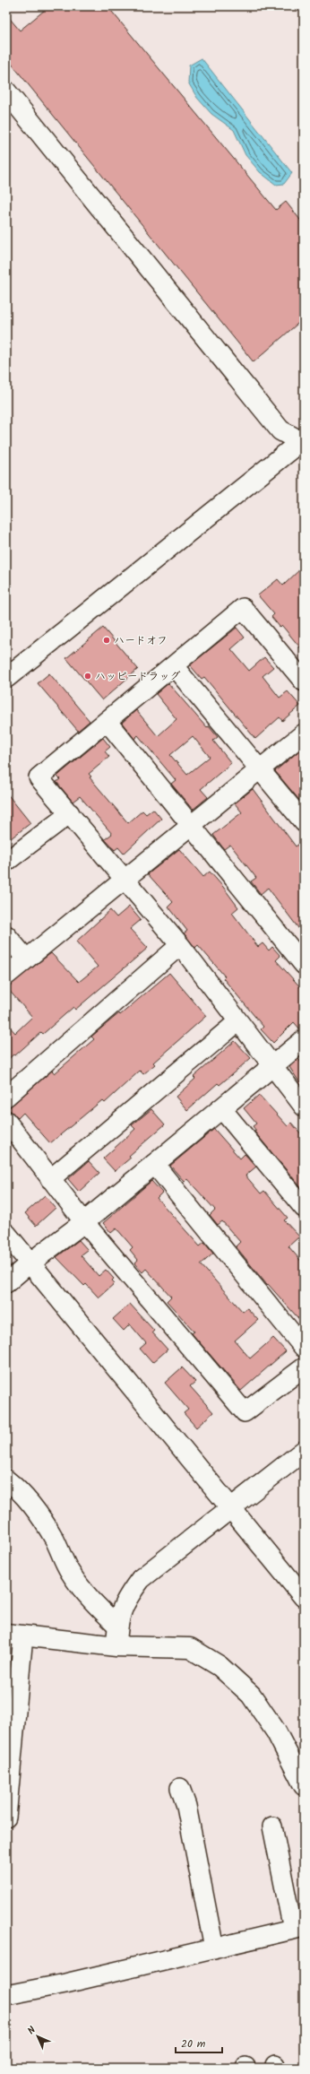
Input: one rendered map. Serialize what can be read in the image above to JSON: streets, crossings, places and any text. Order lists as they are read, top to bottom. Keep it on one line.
{"places":["ハードオフ","ハッピードラッグ"],"scale_bar":"20 m","north":"top left"}
